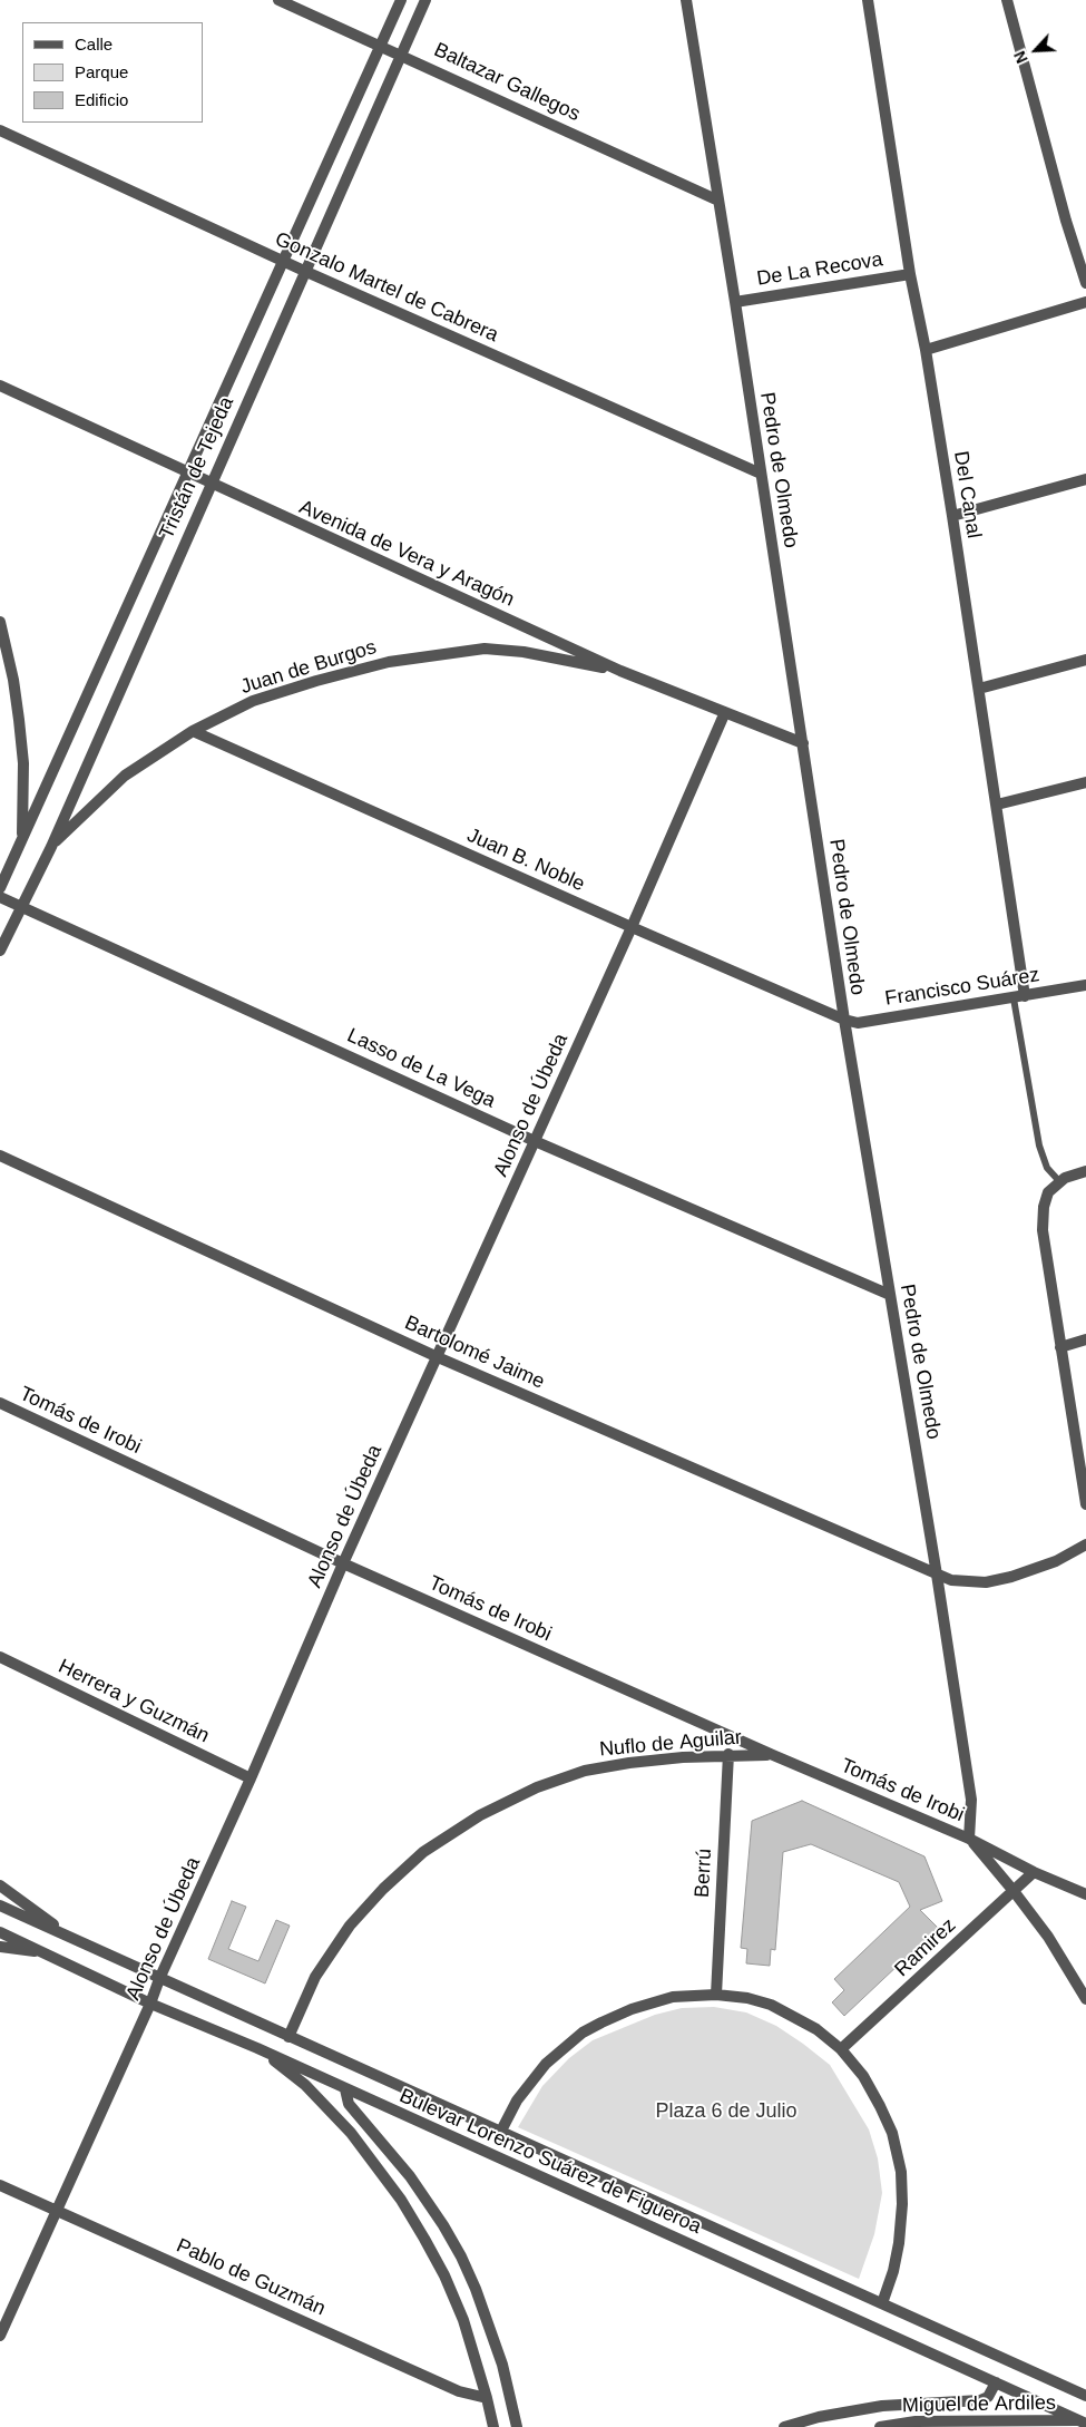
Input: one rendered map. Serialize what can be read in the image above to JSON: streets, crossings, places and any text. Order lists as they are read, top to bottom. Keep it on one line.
{"streets":{"street":["Baltazar Gallegos","De La Recova","Gonzalo Martel de Cabrera","Tristán de Tejeda","Pedro de Olmedo","Del Canal","Avenida de Vera y Aragón","Juan de Burgos","Juan B. Noble","Francisco Suárez","Lasso de La Vega","Alonso de Úbeda","Bartolomé Jaime","Tomás de Irobi","Herrera y Guzmán","Nuflo de Aguilar","Berrú","Ramirez","Bulevar Lorenzo Suárez de Figueroa","Pablo de Guzmán","Miguel de Ardiles"]},"crossings":[["Baltazar Gallegos","Tristán de Tejeda"],["Baltazar Gallegos","Pedro de Olmedo"],["De La Recova","Pedro de Olmedo"],["De La Recova","Del Canal"],["Gonzalo Martel de Cabrera","Tristán de Tejeda"],["Gonzalo Martel de Cabrera","Pedro de Olmedo"],["Tristán de Tejeda","Avenida de Vera y Aragón"],["Tristán de Tejeda","Juan de Burgos"],["Tristán de Tejeda","Lasso de La Vega"],["Pedro de Olmedo","Avenida de Vera y Aragón"],["Pedro de Olmedo","Juan B. Noble"],["Pedro de Olmedo","Francisco Suárez"],["Pedro de Olmedo","Lasso de La Vega"],["Pedro de Olmedo","Bartolomé Jaime"],["Pedro de Olmedo","Tomás de Irobi"],["Del Canal","Francisco Suárez"],["Avenida de Vera y Aragón","Juan de Burgos"],["Avenida de Vera y Aragón","Alonso de Úbeda"],["Juan de Burgos","Juan B. Noble"],["Juan B. Noble","Francisco Suárez"],["Juan B. Noble","Alonso de Úbeda"],["Lasso de La Vega","Alonso de Úbeda"],["Alonso de Úbeda","Bartolomé Jaime"],["Alonso de Úbeda","Tomás de Irobi"],["Alonso de Úbeda","Herrera y Guzmán"],["Alonso de Úbeda","Bulevar Lorenzo Suárez de Figueroa"],["Alonso de Úbeda","Pablo de Guzmán"],["Tomás de Irobi","Nuflo de Aguilar"],["Tomás de Irobi","Ramirez"],["Nuflo de Aguilar","Berrú"],["Nuflo de Aguilar","Bulevar Lorenzo Suárez de Figueroa"],["Bulevar Lorenzo Suárez de Figueroa","Miguel de Ardiles"]],"parks":["Plaza 6 de Julio"],"legend":["Calle","Parque","Edificio"],"north":"bottom left"}
